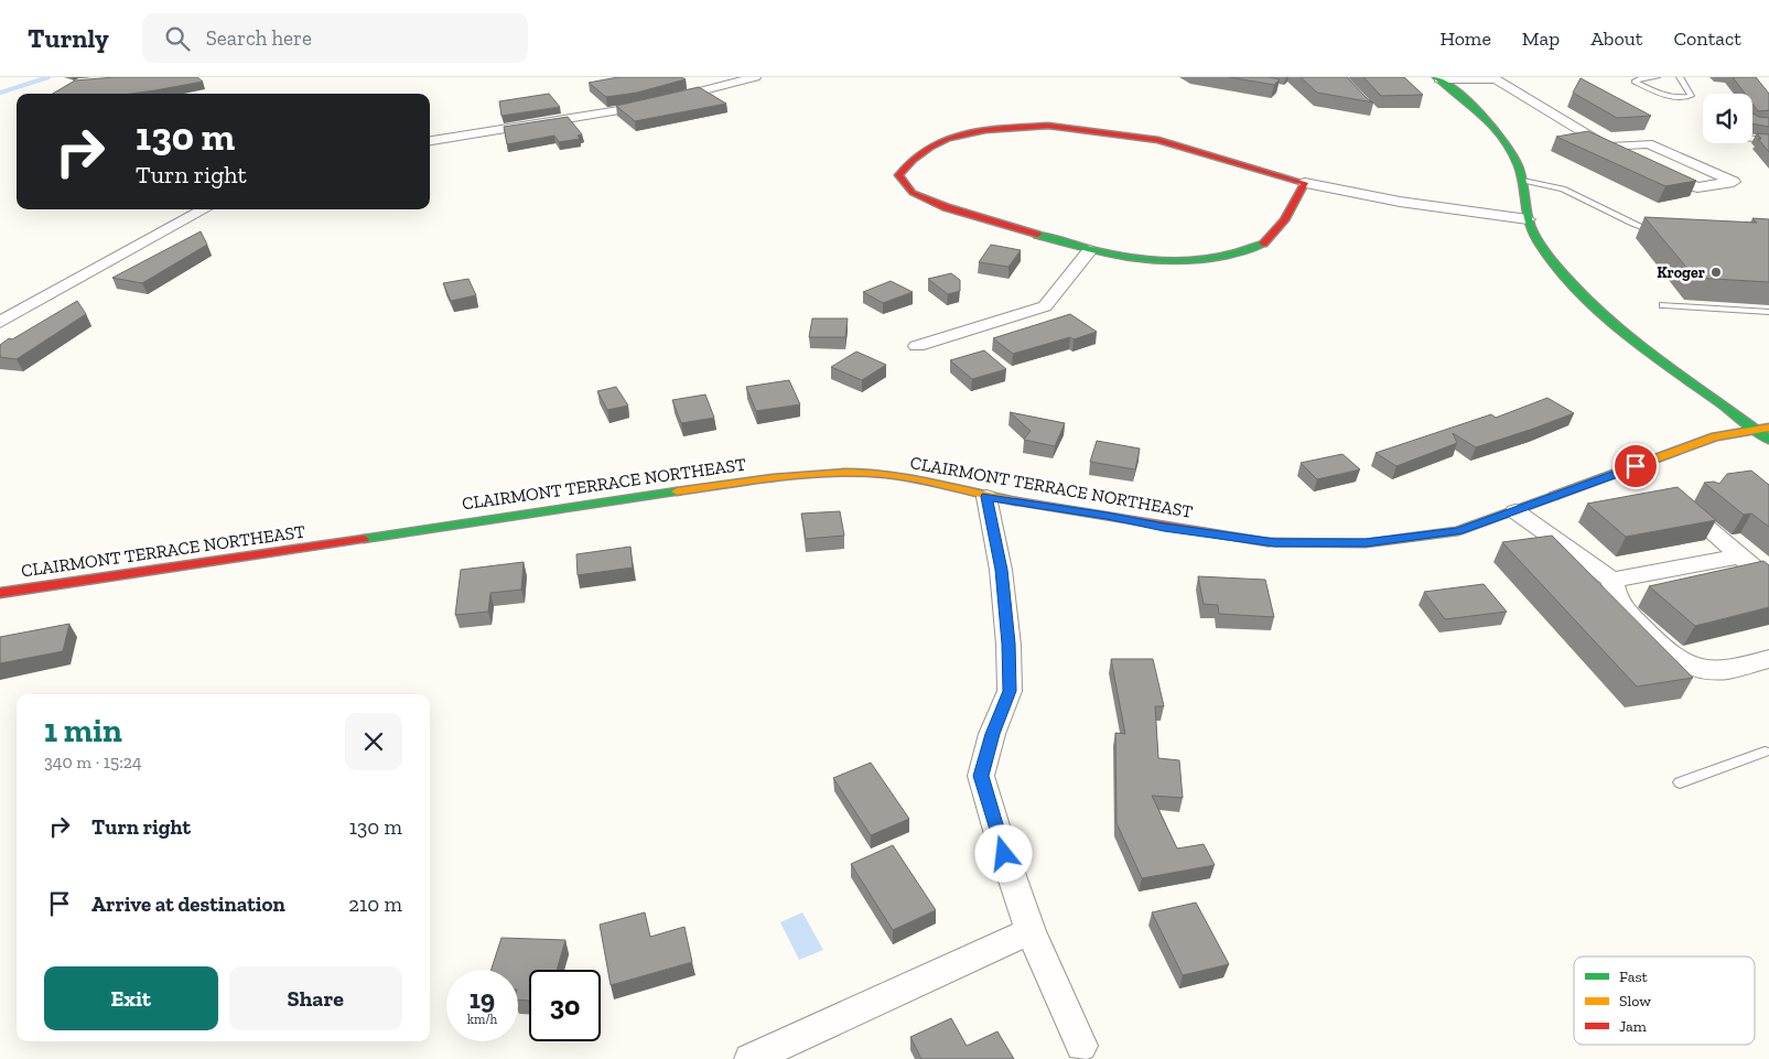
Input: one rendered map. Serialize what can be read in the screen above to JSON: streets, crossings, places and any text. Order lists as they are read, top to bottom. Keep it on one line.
{"streets":{"street":["CLAIRMONT TERRACE NORTHEAST"]},"places":["Kroger"],"legend":["Fast","Slow","Jam"],"page":{"header":"Turnly","search":"Search here","nav":["Home","Map","About","Contact"],"turn":["130 m","Turn right"],"heading":["1 min","340 m · 15:24"],"list":[{"name":"Turn right","value":"130 m"},{"name":"Arrive at destination","value":"210 m"}],"buttons":["Exit","Share"],"speed":"19 km/h","limit":"30"}}
